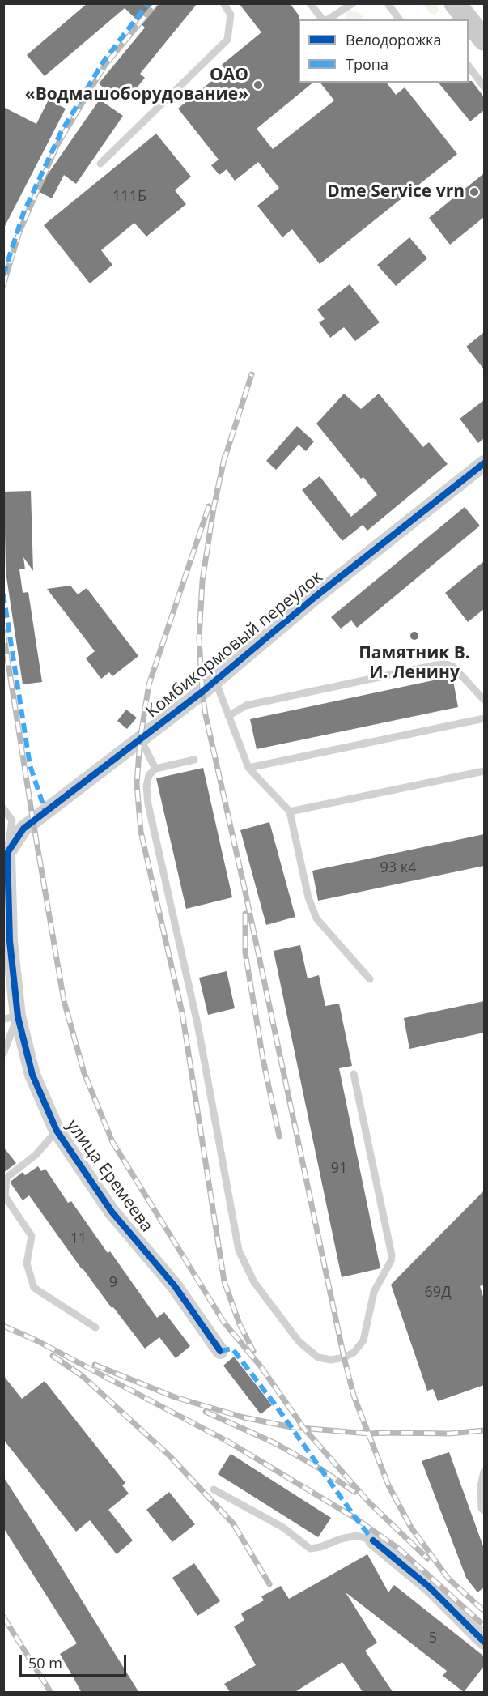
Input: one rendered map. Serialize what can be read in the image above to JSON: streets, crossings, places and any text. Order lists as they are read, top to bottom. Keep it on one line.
{"streets":{"street":["Комбикормовый переулок","улица Еремеева"]},"crossings":[["Комбикормовый переулок","улица Еремеева"]],"places":["ОАО «Водмашоборудование»","Dme Service vrn","Памятник В. И. Ленину"],"house_numbers":["111Б","93 к4","91","11","9","69Д","5"],"legend":["Велодорожка","Тропа"],"scale_bar":"50 m"}
